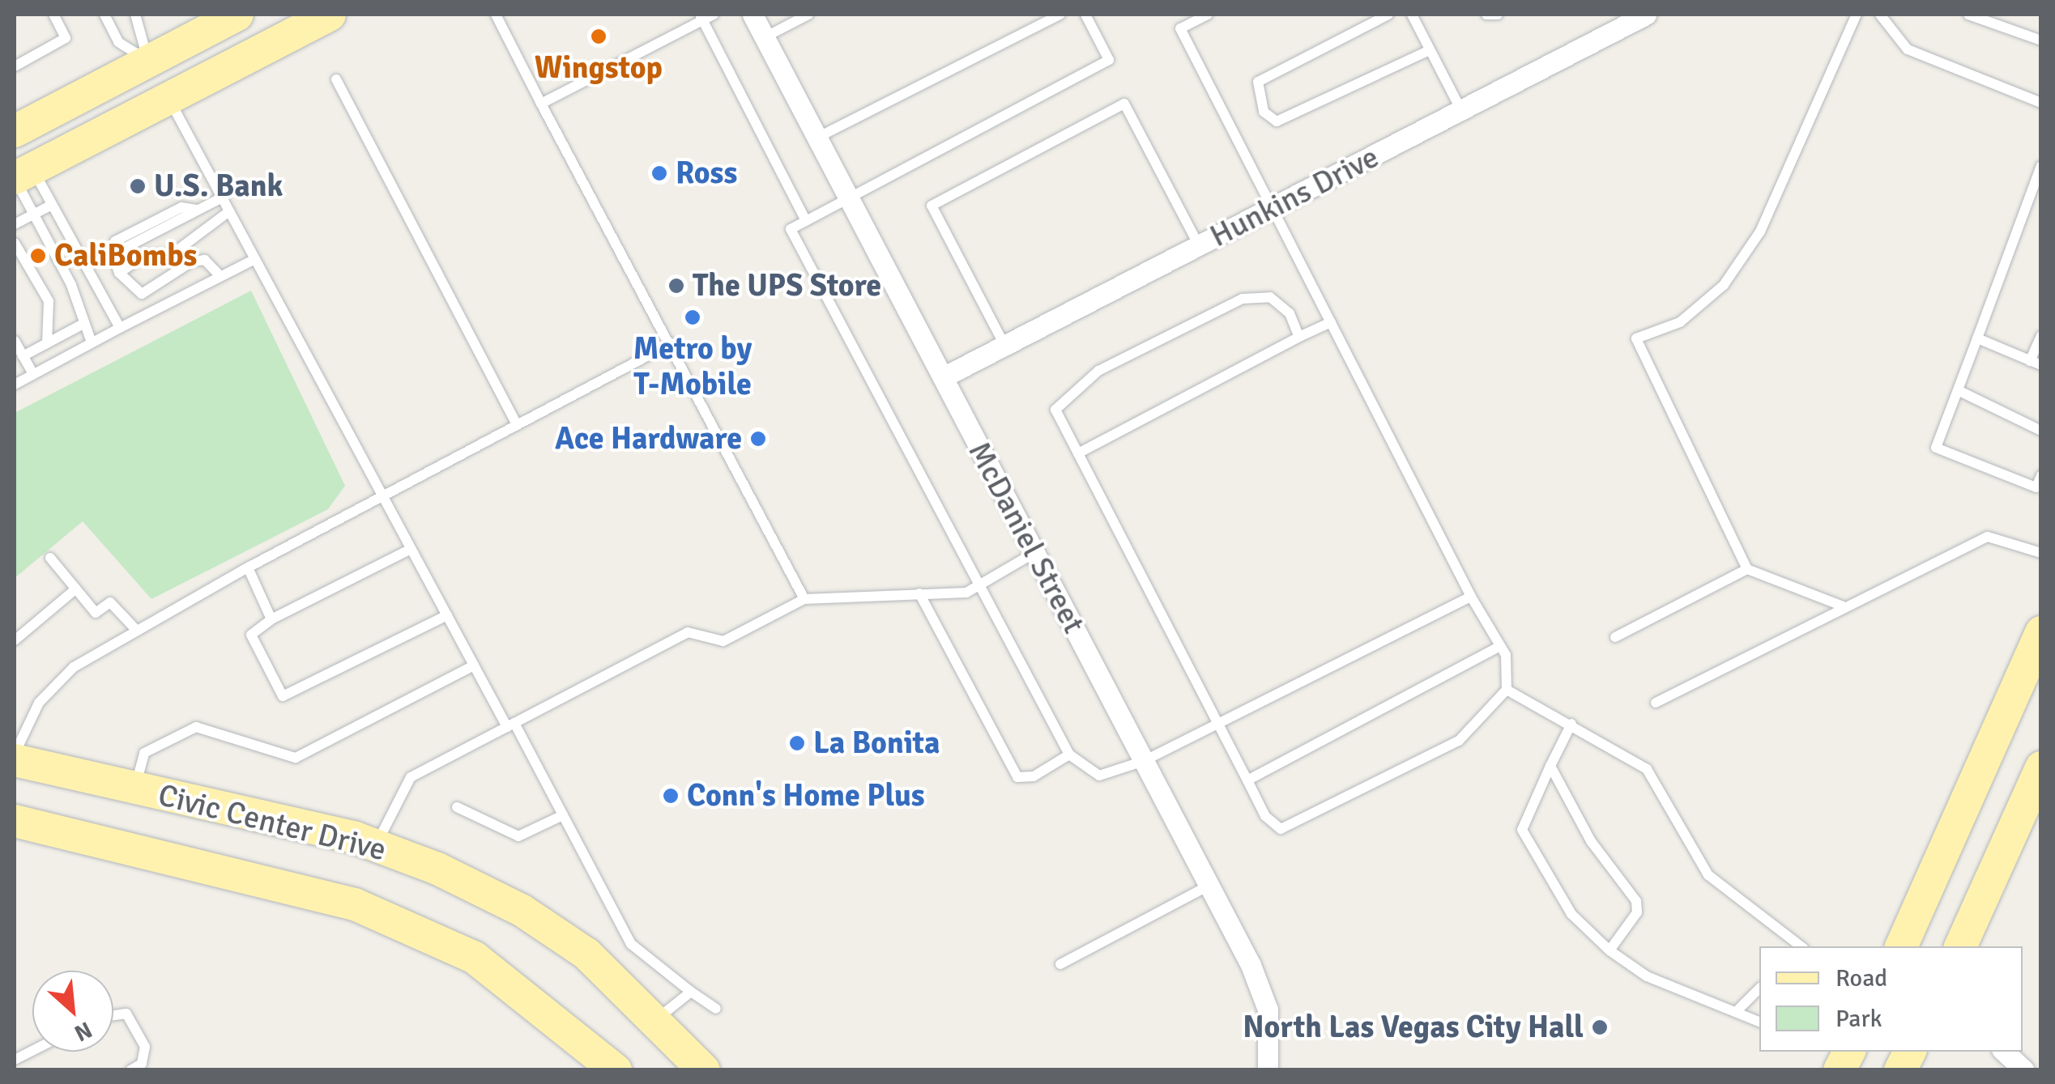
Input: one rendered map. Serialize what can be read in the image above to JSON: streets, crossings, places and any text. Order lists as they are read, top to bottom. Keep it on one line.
{"streets":{"main road":["Civic Center Drive"],"street":["Hunkins Drive","McDaniel Street"]},"crossings":[["Hunkins Drive","McDaniel Street"]],"places":["Wingstop","Ross","U.S. Bank","CaliBombs","The UPS Store","Metro by T-Mobile","Ace Hardware","La Bonita","Conn's Home Plus","North Las Vegas City Hall"],"legend":["Road","Park"],"north":"bottom right"}
